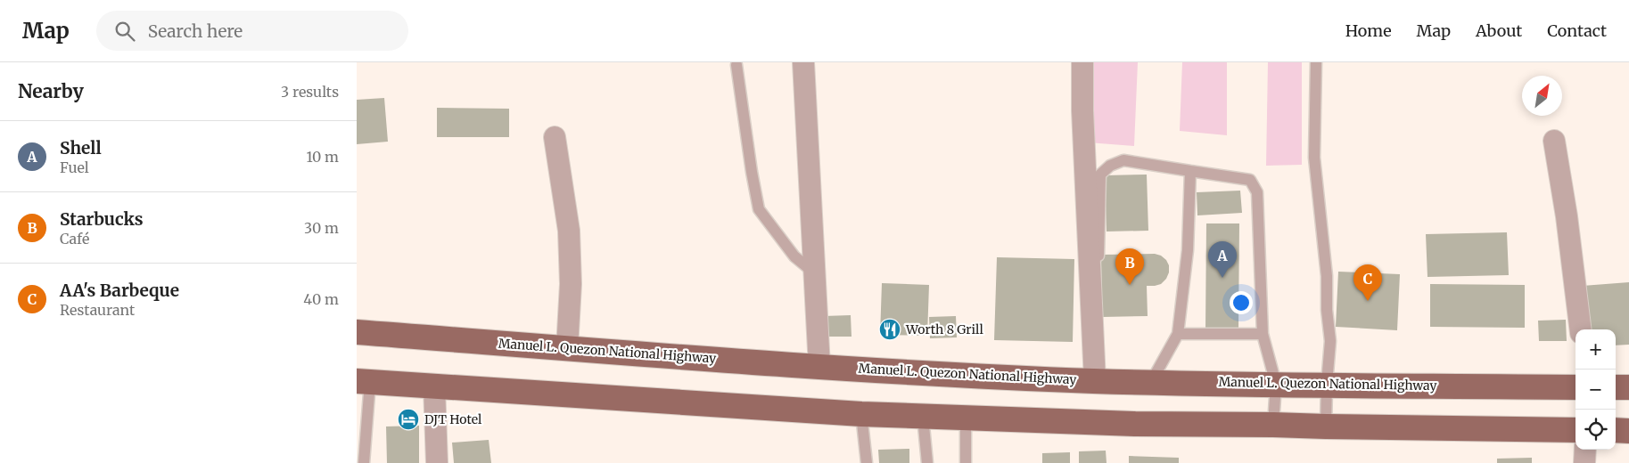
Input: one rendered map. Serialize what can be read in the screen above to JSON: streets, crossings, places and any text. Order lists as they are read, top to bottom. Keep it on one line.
{"streets":{"main road":["Manuel L. Quezon National Highway"]},"places":{"restaurant":["Worth 8 Grill"],"hotel":["DJT Hotel"]},"north":"top right","page":{"header":"Map","search":"Search here","nav":["Home","Map","About","Contact"],"heading":["Nearby","3 results"],"list":[{"mark":"A","name":"Shell","note":"Fuel","value":"10 m"},{"mark":"B","name":"Starbucks","note":"Café","value":"30 m"},{"mark":"C","name":"AA's Barbeque","note":"Restaurant","value":"40 m"}],"pins":["A","B","C"],"map_buttons":["+","−"]}}
